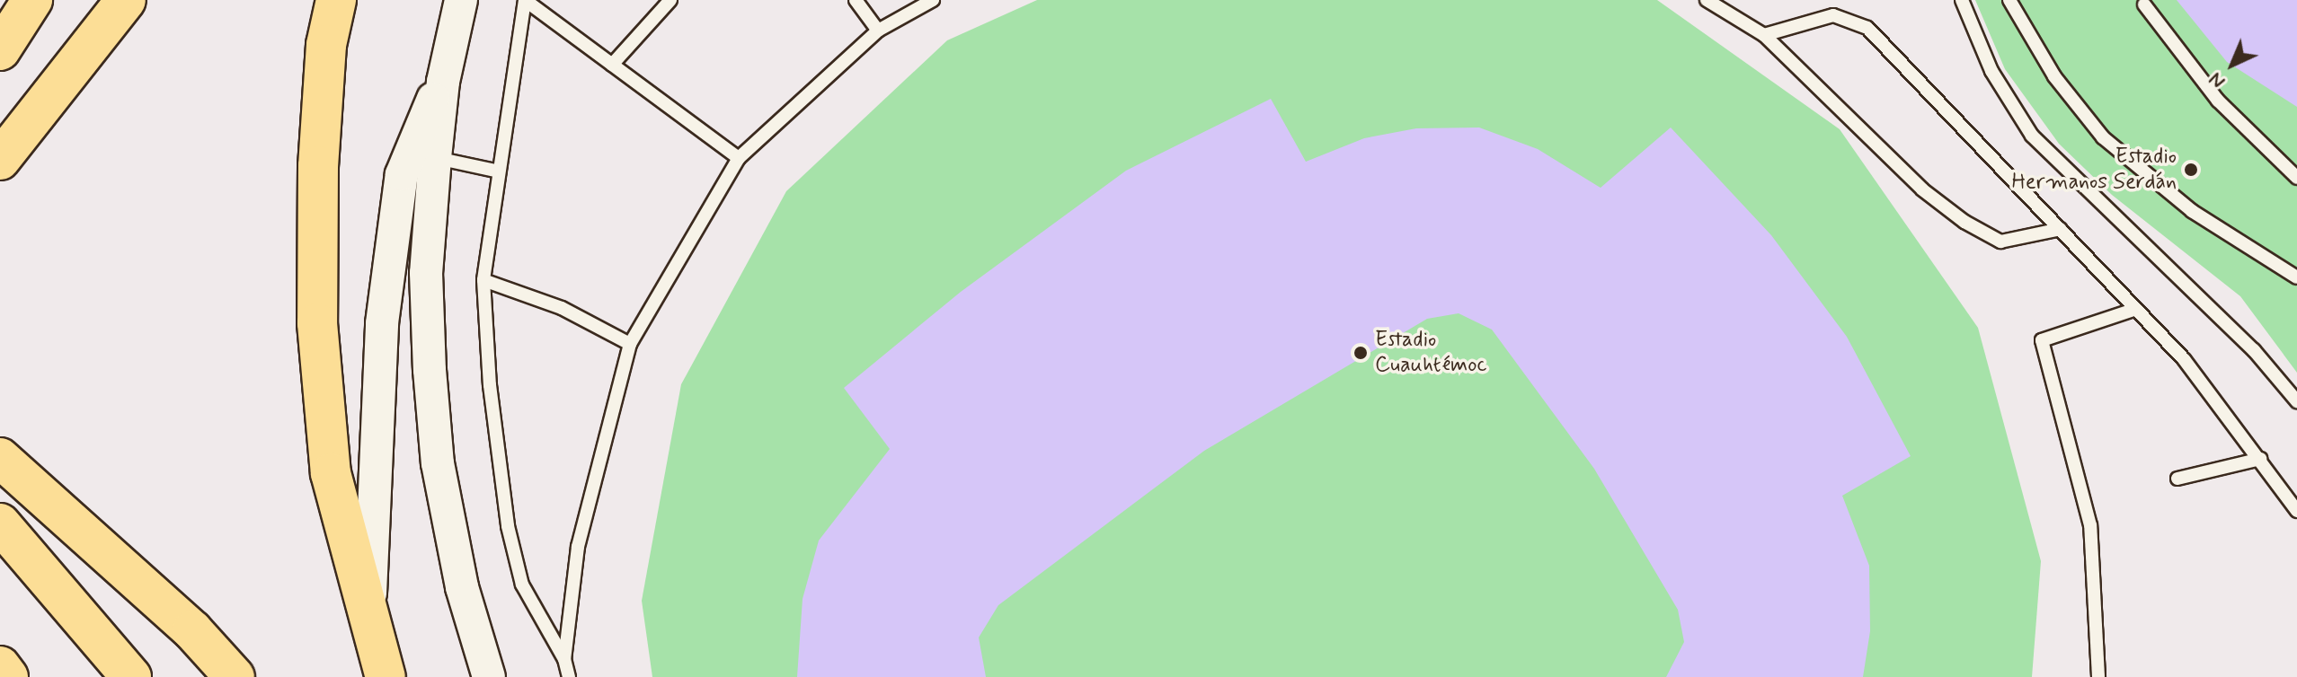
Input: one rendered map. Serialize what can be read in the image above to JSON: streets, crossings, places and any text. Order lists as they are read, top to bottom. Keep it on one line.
{"places":["Estadio Hermanos Serdán","Estadio Cuauhtémoc"],"north":"bottom left"}
